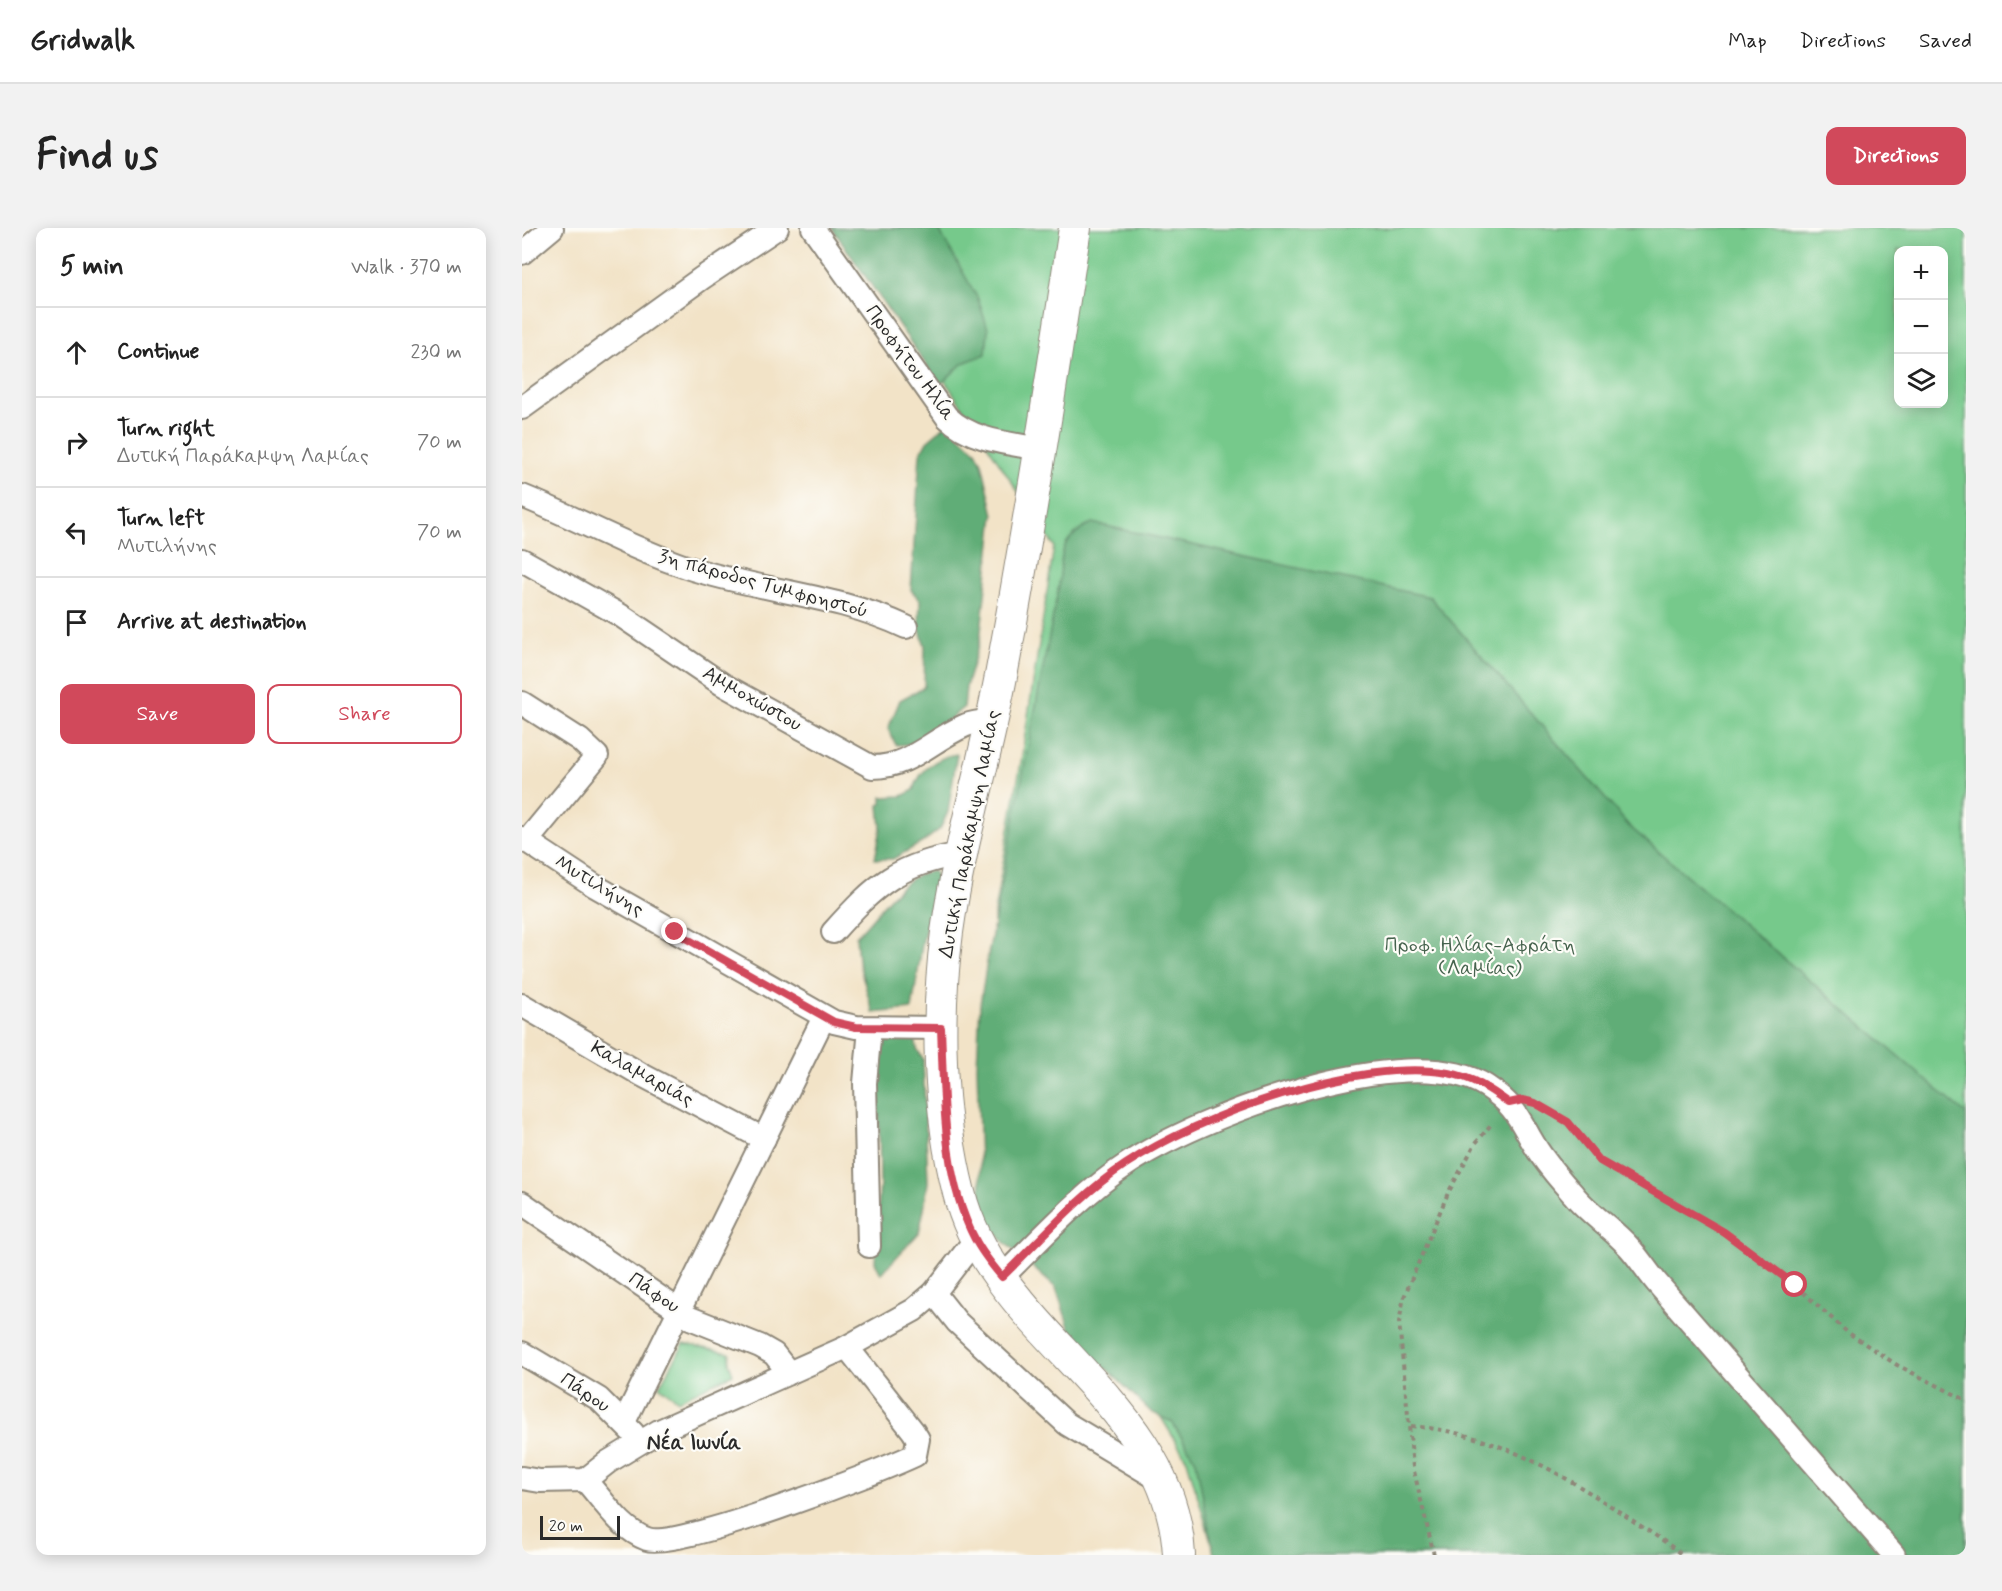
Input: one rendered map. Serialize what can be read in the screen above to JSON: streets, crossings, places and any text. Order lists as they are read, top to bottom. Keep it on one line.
{"streets":{"main road":["Δυτική Παράκαμψη Λαμίας"],"street":["Προφήτου Ηλία","3η πάροδος Τυμφρηστού","Αμμοχώστου","Μυτιλήνης","Καλαμαριάς","Πάφου","Πάρου"]},"crossings":[["Προφήτου Ηλία","Δυτική Παράκαμψη Λαμίας"],["Αμμοχώστου","Δυτική Παράκαμψη Λαμίας"],["Δυτική Παράκαμψη Λαμίας","Μυτιλήνης"]],"districts":["Νέα Ιωνία"],"parks":["Προφ. Ηλίας-Αφράτη (Λαμίας)"],"scale_bar":"20 m","page":{"header":"Gridwalk","nav":["Map","Directions","Saved"],"buttons":["Directions",["Save","Share"]],"title":"Find us","heading":["5 min","Walk · 370 m"],"map_buttons":["+","−"],"list":[["Continue","230 m"],["Turn right","Δυτική Παράκαμψη Λαμίας","70 m"],["Turn left","Μυτιλήνης","70 m"],"Arrive at destination"],"scale":"20 m"}}
